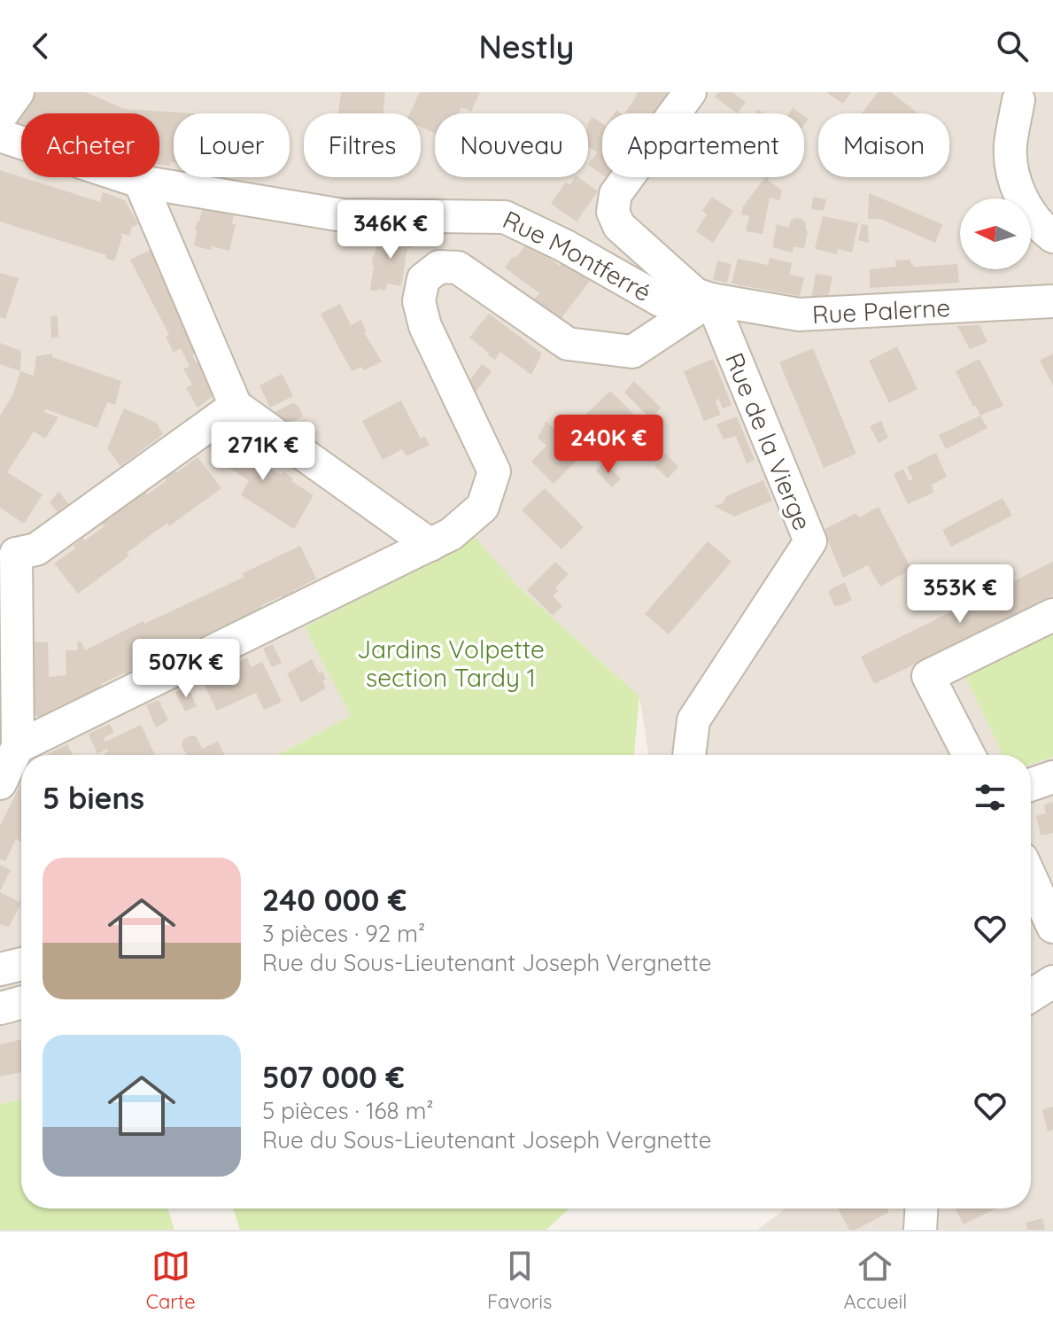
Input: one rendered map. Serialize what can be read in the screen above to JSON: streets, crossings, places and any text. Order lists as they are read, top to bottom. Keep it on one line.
{"streets":{"street":["Rue Montferré","Rue Palerne","Rue de la Vierge"]},"crossings":[["Rue Montferré","Rue Palerne"],["Rue Montferré","Rue de la Vierge"],["Rue Palerne","Rue de la Vierge"]],"parks":["Jardins Volpette section Tardy 1"],"north":"left","page":{"header":"Nestly","chip":["Acheter","Louer","Filtres","Nouveau","Appartement","Maison"],"price":["346K €","240K €","271K €","353K €","507K €"],"heading":"5 biens","list":[{"name":"240 000 €","note":"3 pièces · 92 m² · Rue du Sous-Lieutenant Joseph Vergnette"},{"name":"507 000 €","note":"5 pièces · 168 m² · Rue du Sous-Lieutenant Joseph Vergnette"}],"tabs":["Carte","Favoris","Accueil"]}}
